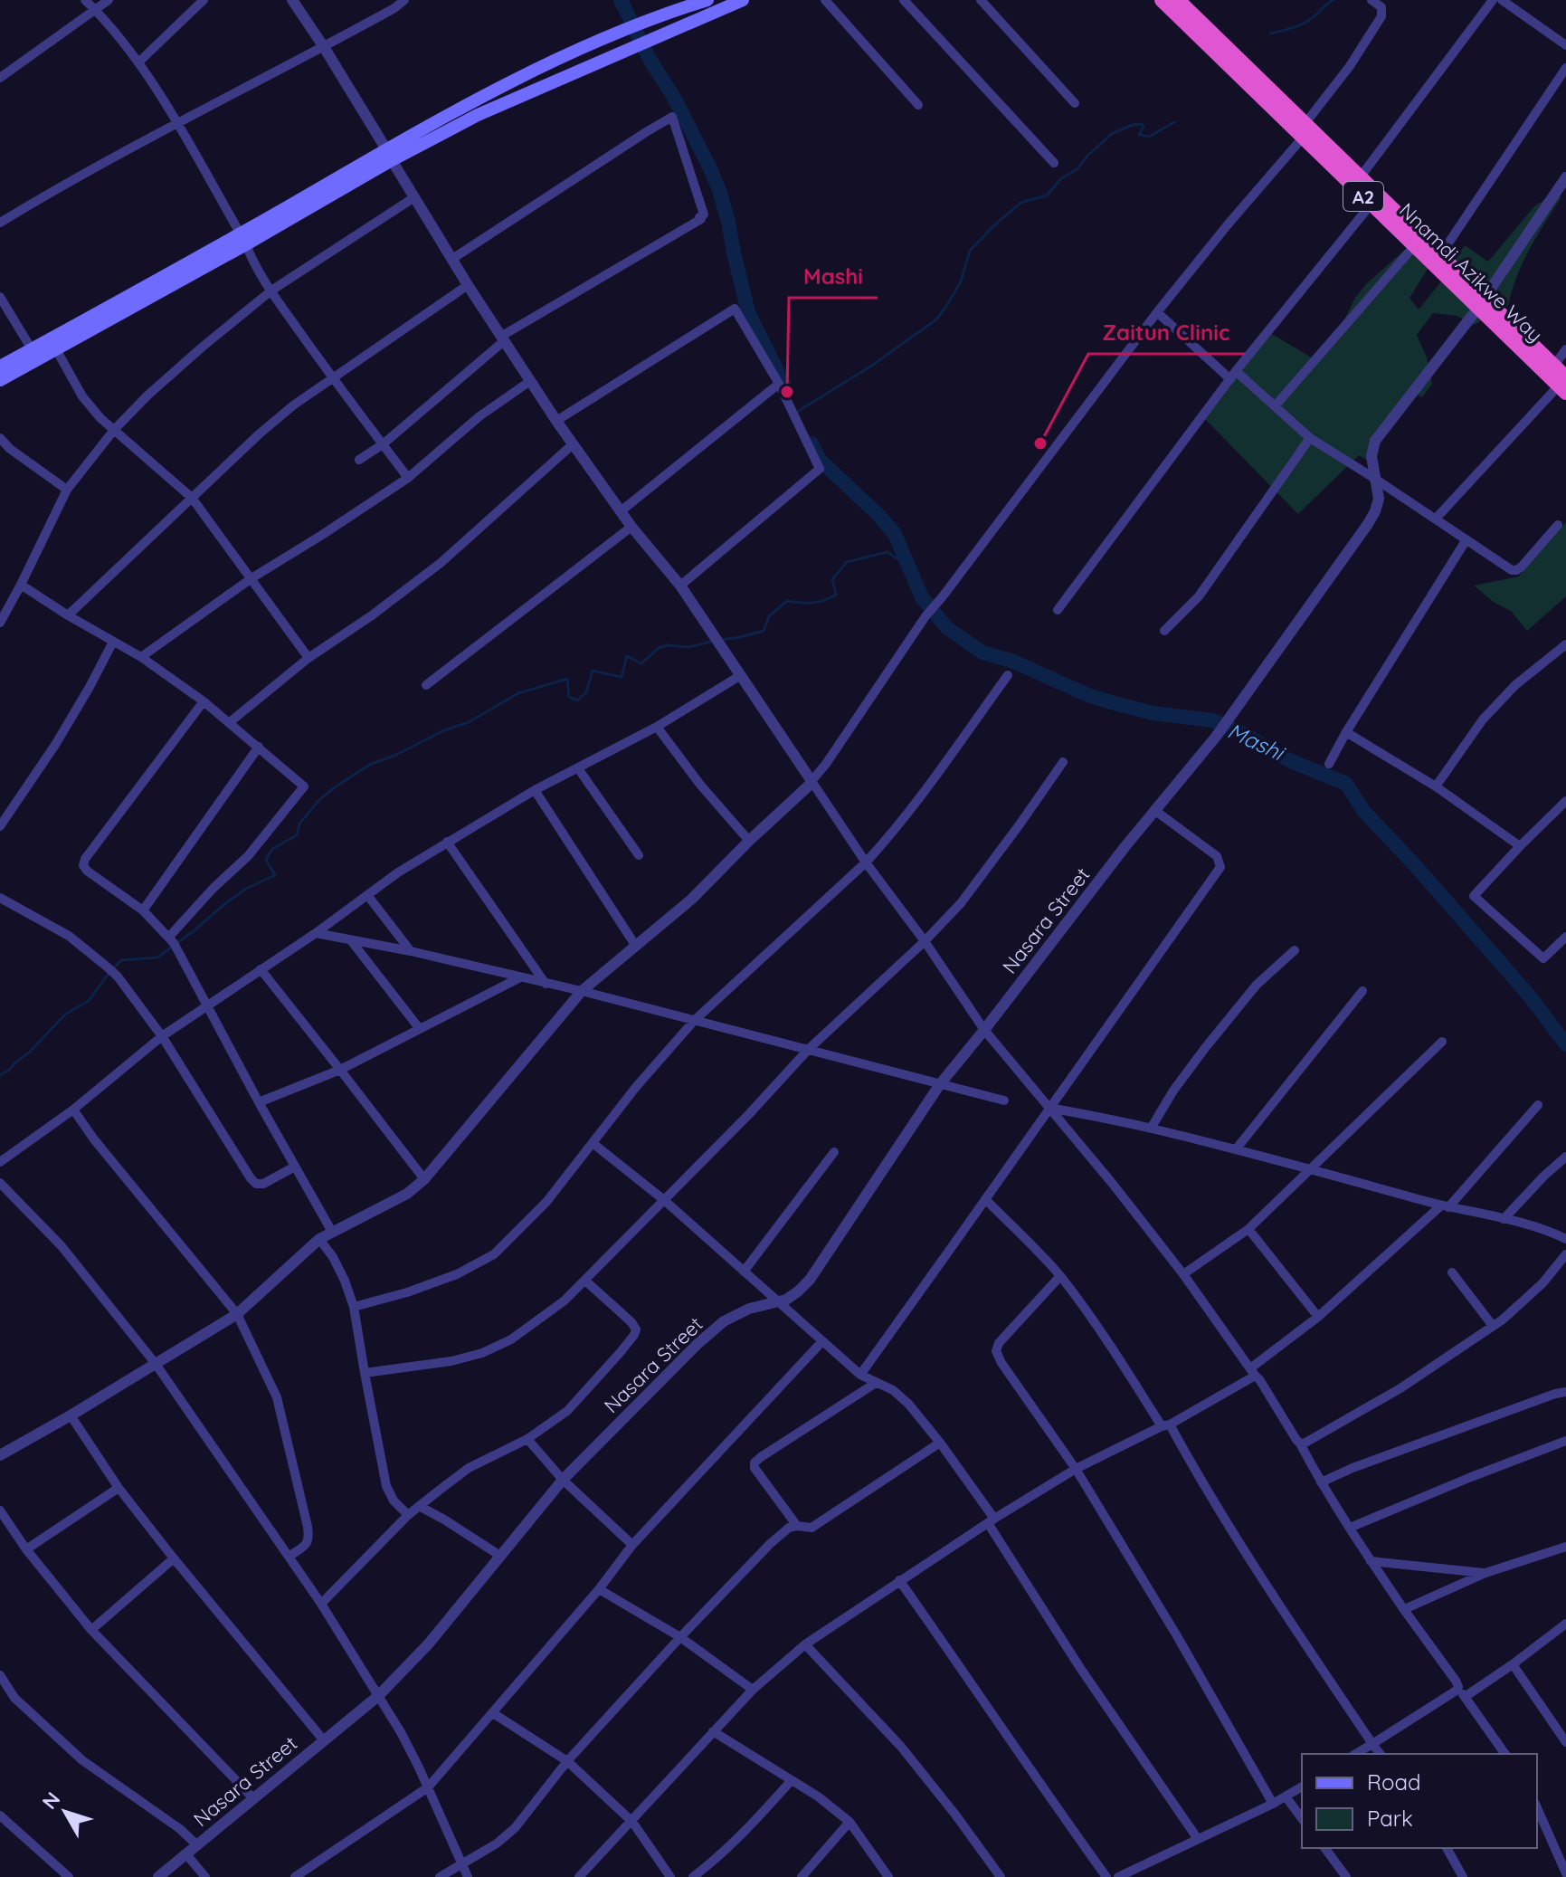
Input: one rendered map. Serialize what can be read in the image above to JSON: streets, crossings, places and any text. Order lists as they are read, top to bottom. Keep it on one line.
{"streets":{"highway":["A2","Nnamdi Azikwe Way"],"street":["Nasara Street"]},"crossings":[["Nnamdi Azikwe Way","Nasara Street"]],"water":["Mashi"],"places":["Mashi","Zaitun Clinic"],"legend":["Road","Park"],"north":"top left"}
